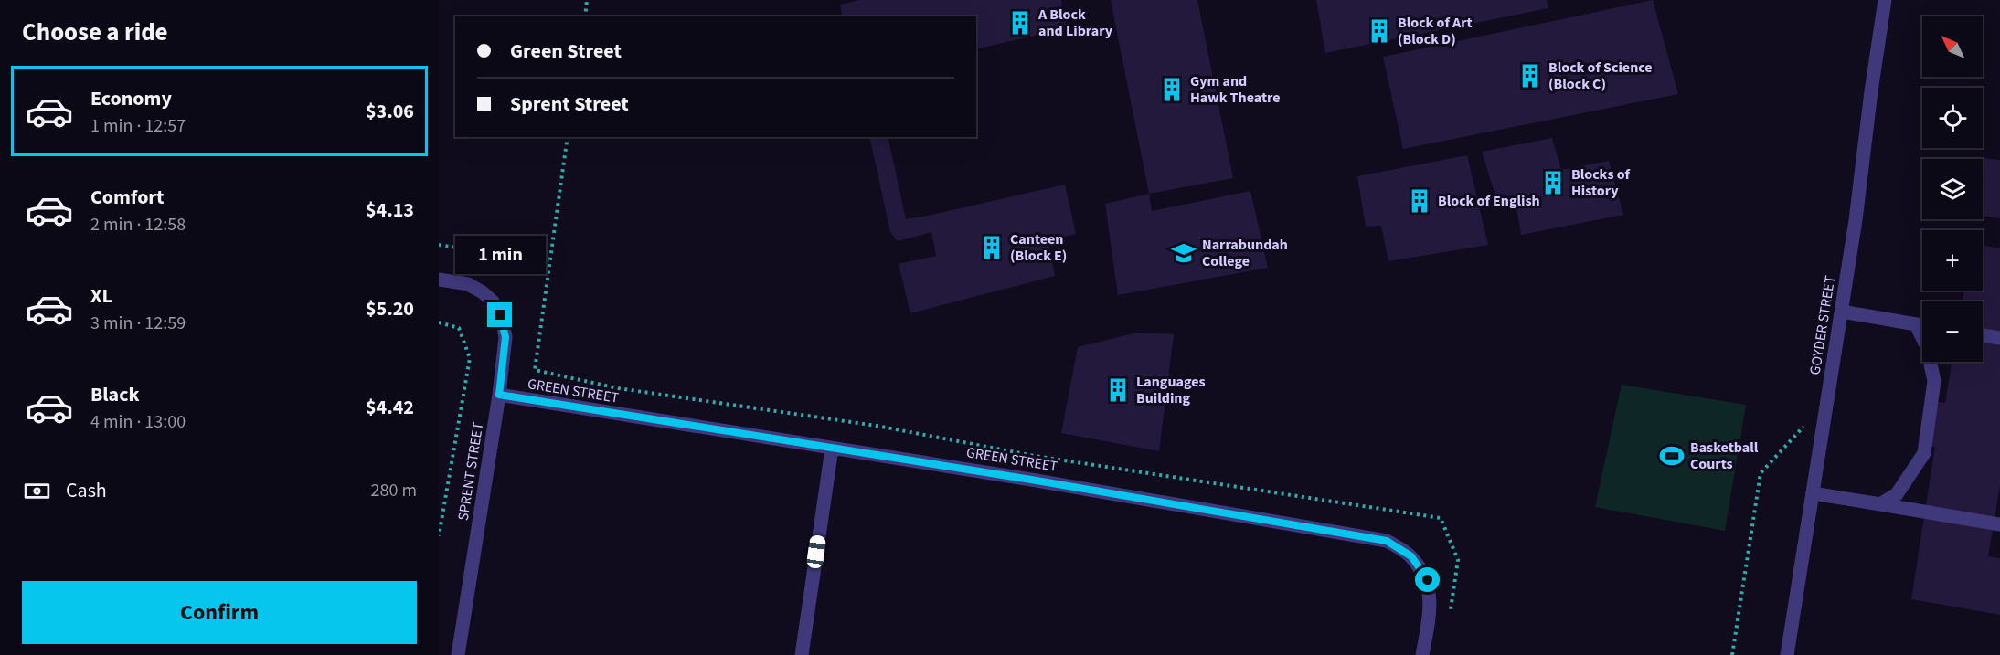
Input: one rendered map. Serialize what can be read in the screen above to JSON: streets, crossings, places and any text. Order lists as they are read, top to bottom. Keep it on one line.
{"streets":{"street":["GOYDER STREET","GREEN STREET","SPRENT STREET"]},"crossings":[["GREEN STREET","SPRENT STREET"]],"places":{"building":["A Block and Library","Block of Art (Block D)","Block of Science (Block C)","Gym and Hawk Theatre","Blocks of History","Block of English","Canteen (Block E)","Languages Building"],"school or university":["Narrabundah College"],"sports":["Basketball Courts"]},"north":"top left","page":{"heading":"Choose a ride","map_buttons":["+","−"],"banner":["Green Street","Sprent Street"],"list":[{"name":"Economy","note":"1 min · 12:57","value":"$3.06"},{"name":"Comfort","note":"2 min · 12:58","value":"$4.13"},{"name":"XL","note":"3 min · 12:59","value":"$5.20"},{"name":"Black","note":"4 min · 13:00","value":"$4.42"}],"bubble":"1 min","pay":["Cash","280 m"],"buttons":"Confirm"}}
